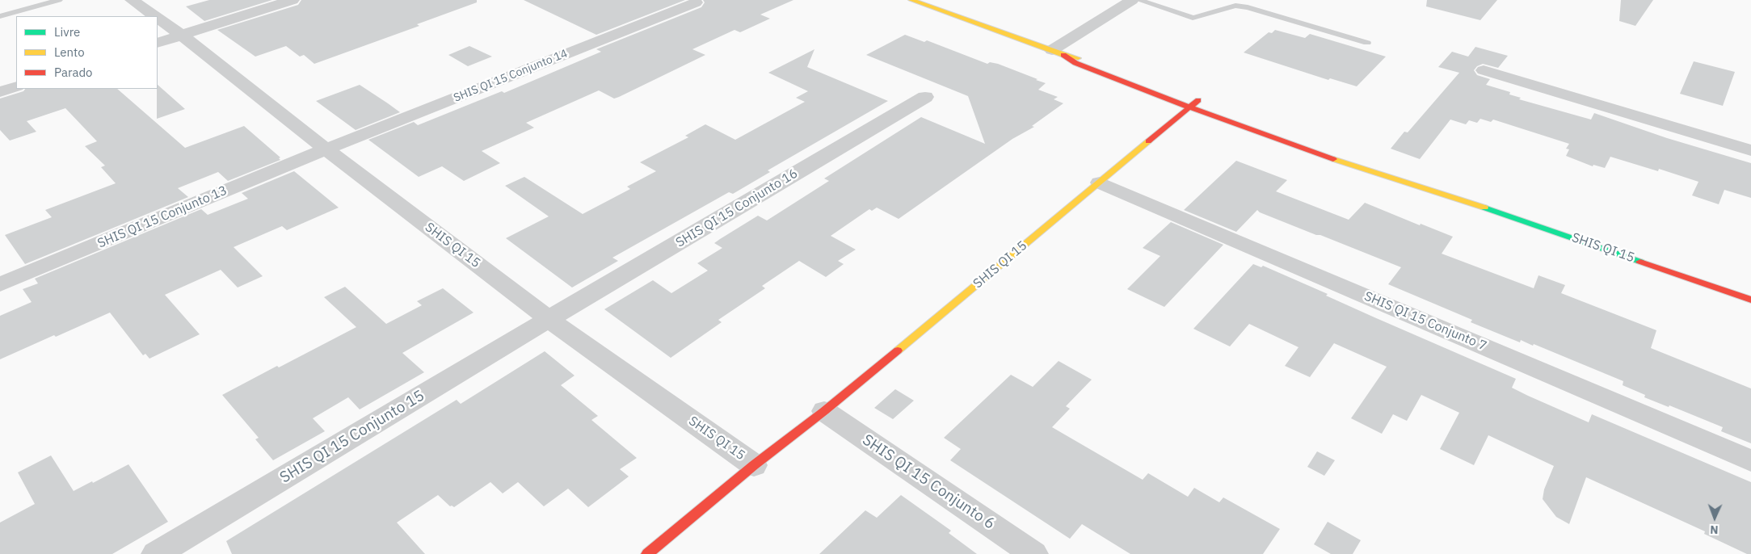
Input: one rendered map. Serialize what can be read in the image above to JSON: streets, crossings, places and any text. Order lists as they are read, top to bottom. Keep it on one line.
{"streets":{"street":["SHIS QI 15 Conjunto 14","SHIS QI 15 Conjunto 16","SHIS QI 15 Conjunto 13","SHIS QI 15","SHIS QI 15 Conjunto 7","SHIS QI 15 Conjunto 15","SHIS QI 15 Conjunto 6"]},"crossings":[["SHIS QI 15 Conjunto 14","SHIS QI 15 Conjunto 13"],["SHIS QI 15 Conjunto 14","SHIS QI 15"],["SHIS QI 15 Conjunto 16","SHIS QI 15"],["SHIS QI 15 Conjunto 16","SHIS QI 15 Conjunto 15"],["SHIS QI 15 Conjunto 13","SHIS QI 15"],["SHIS QI 15","SHIS QI 15 Conjunto 7"],["SHIS QI 15","SHIS QI 15 Conjunto 15"],["SHIS QI 15","SHIS QI 15 Conjunto 6"]],"legend":["Livre","Lento","Parado"],"north":"bottom"}
